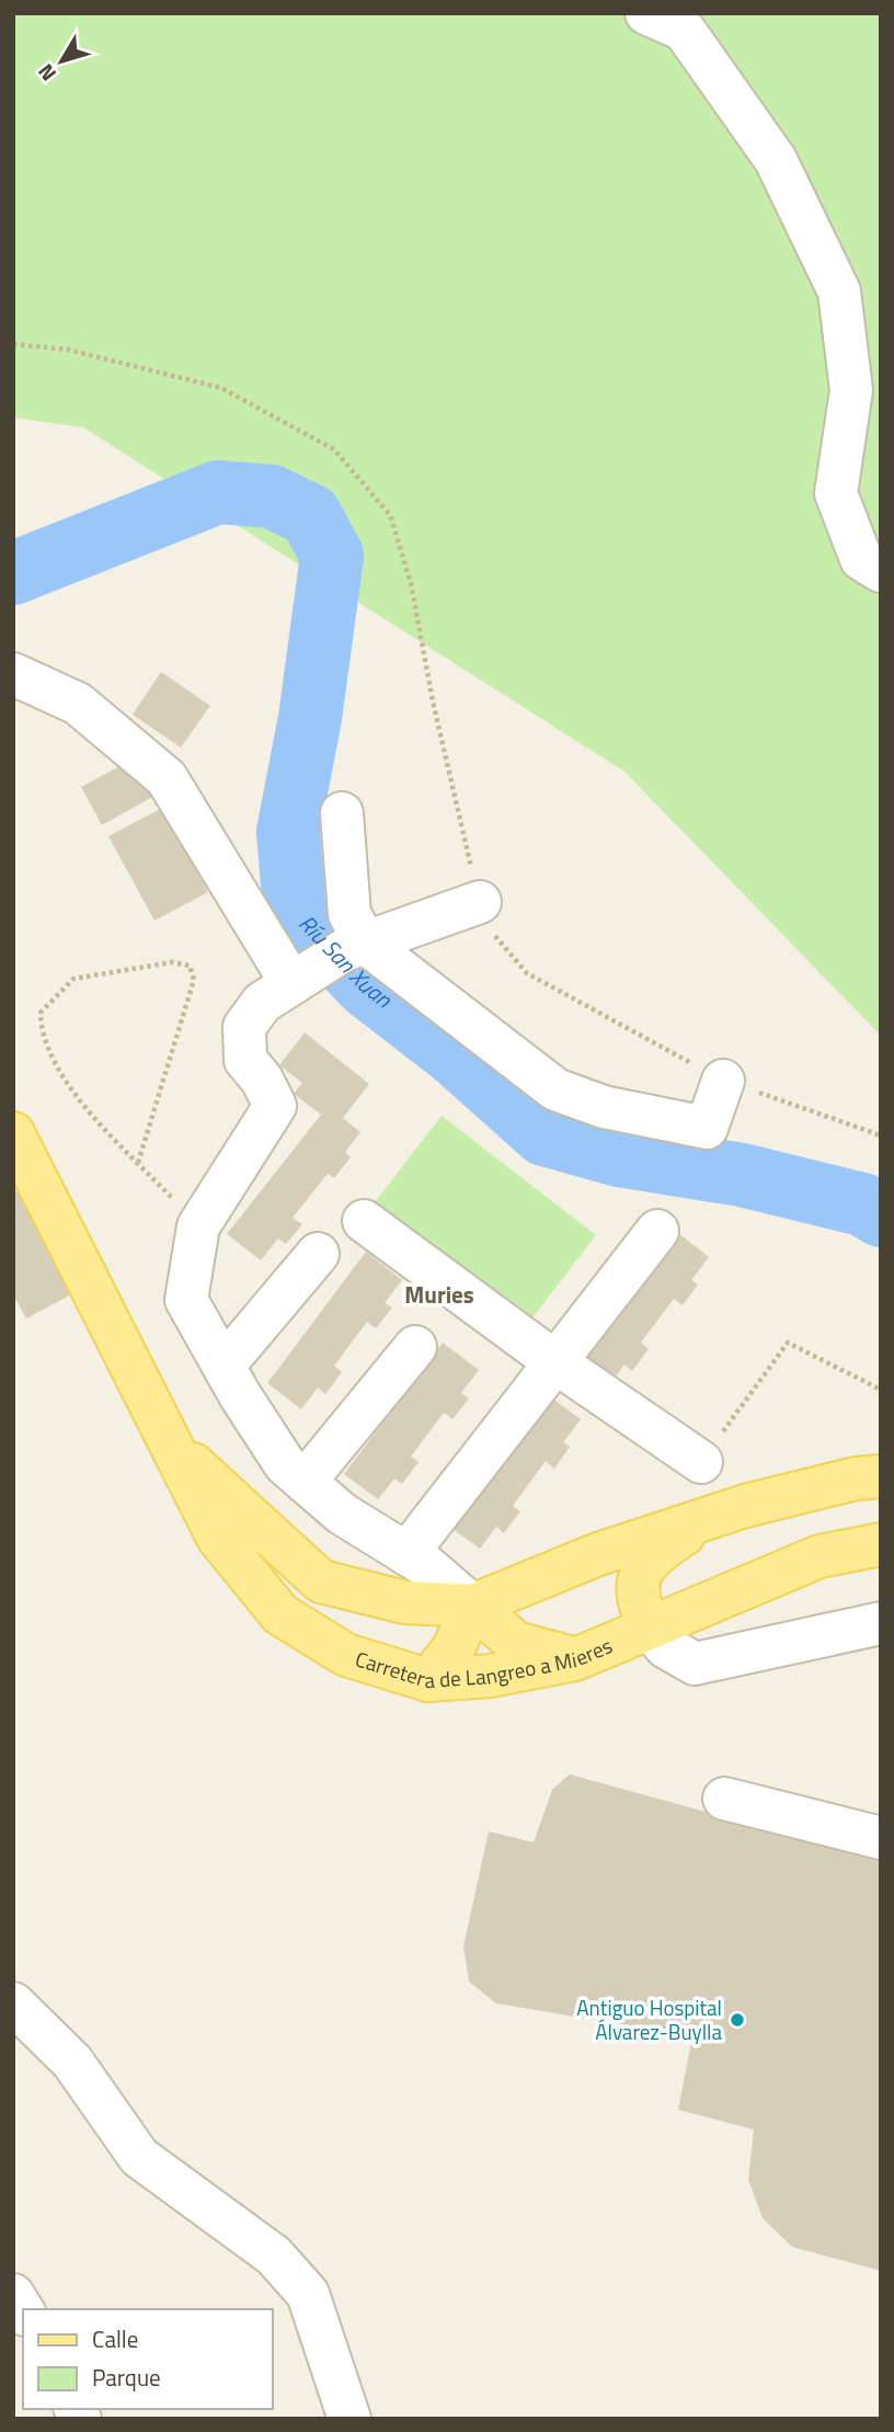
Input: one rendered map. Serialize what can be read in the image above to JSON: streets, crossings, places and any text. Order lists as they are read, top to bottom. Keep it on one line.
{"streets":{"main road":["Carretera de Langreo a Mieres"]},"districts":["Muries"],"water":["Ríu San Xuan"],"places":["Antiguo Hospital Álvarez-Buylla"],"legend":["Calle","Parque"],"north":"bottom left"}
